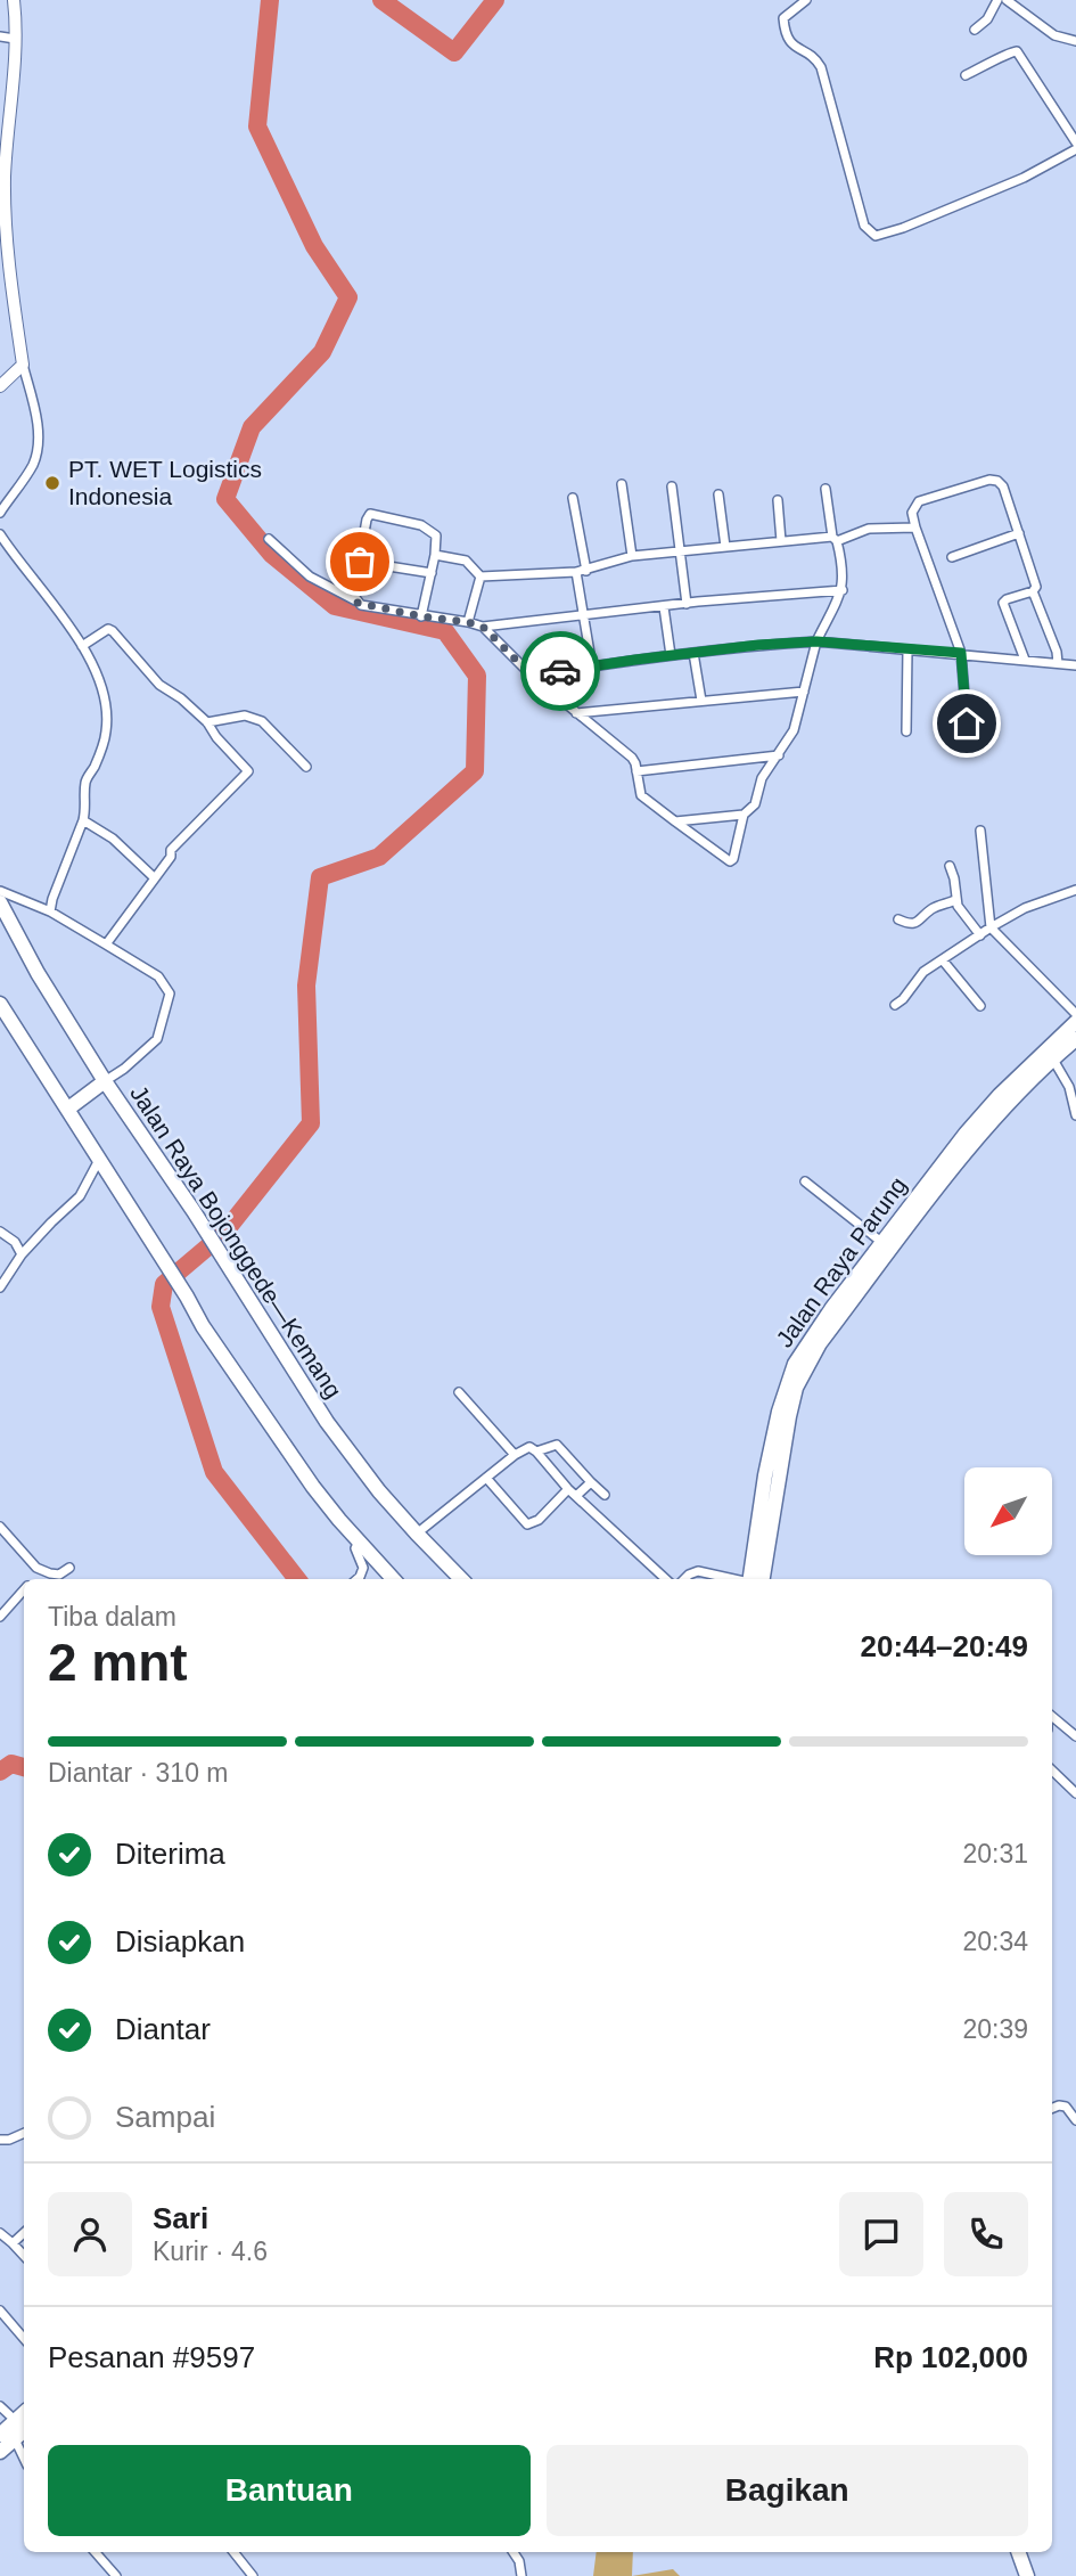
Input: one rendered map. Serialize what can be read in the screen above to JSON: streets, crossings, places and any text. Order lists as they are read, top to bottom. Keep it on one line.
{"streets":{"main road":["Jalan Raya Bojonggede—Kemang","Jalan Raya Parung"]},"places":["PT. WET Logistics Indonesia"],"north":"bottom left","page":{"heading":["2 mnt","Tiba dalam","20:44–20:49"],"panel":["Sari","Kurir · 4.6","Pesanan #9597","Rp 102,000"],"bar":"Diantar · 310 m","list":[["Diterima","20:31"],["Disiapkan","20:34"],["Diantar","20:39"],"Sampai"],"buttons":["Bantuan","Bagikan"]}}
